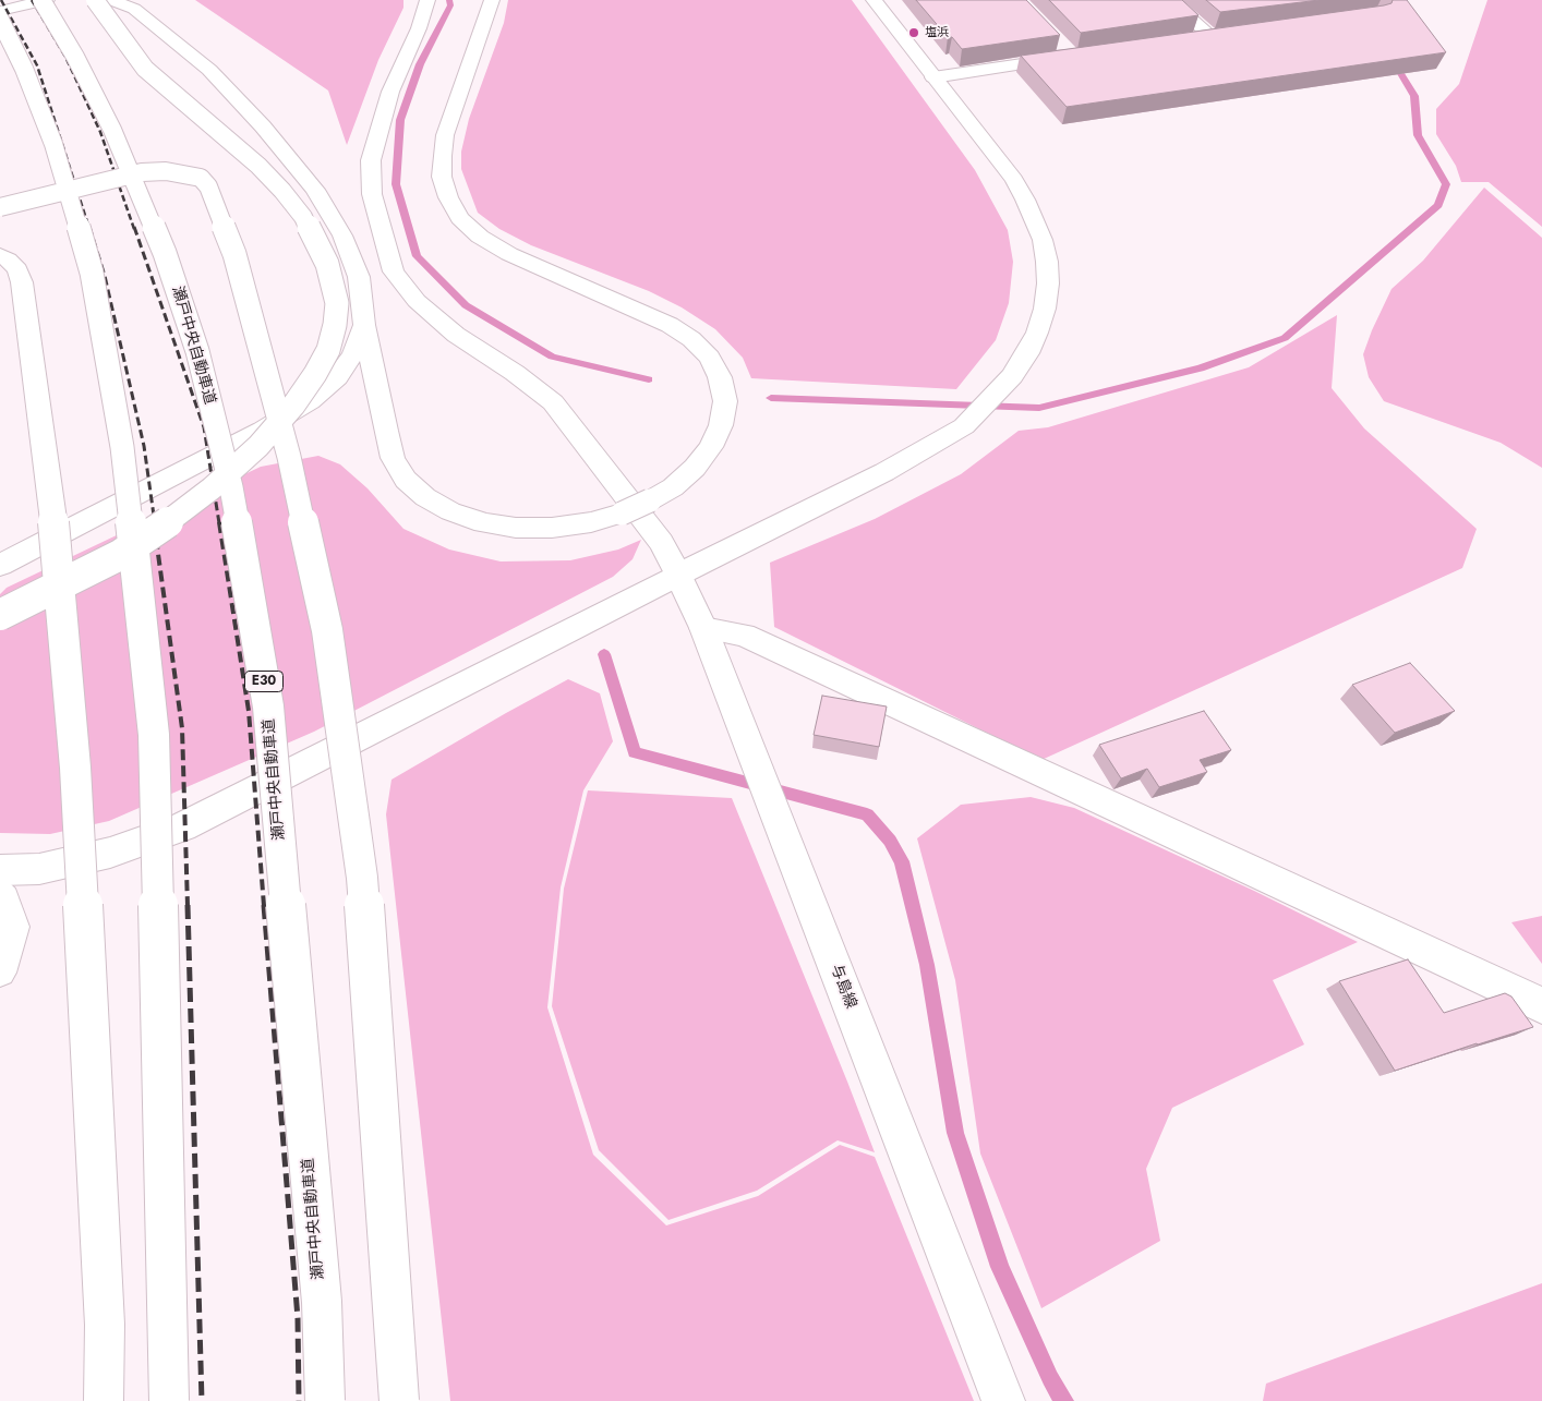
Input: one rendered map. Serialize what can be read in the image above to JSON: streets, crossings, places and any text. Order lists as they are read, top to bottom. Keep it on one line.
{"streets":{"main road":["瀬戸中央自動車道","E30","与島線"]},"places":["塩浜"]}
